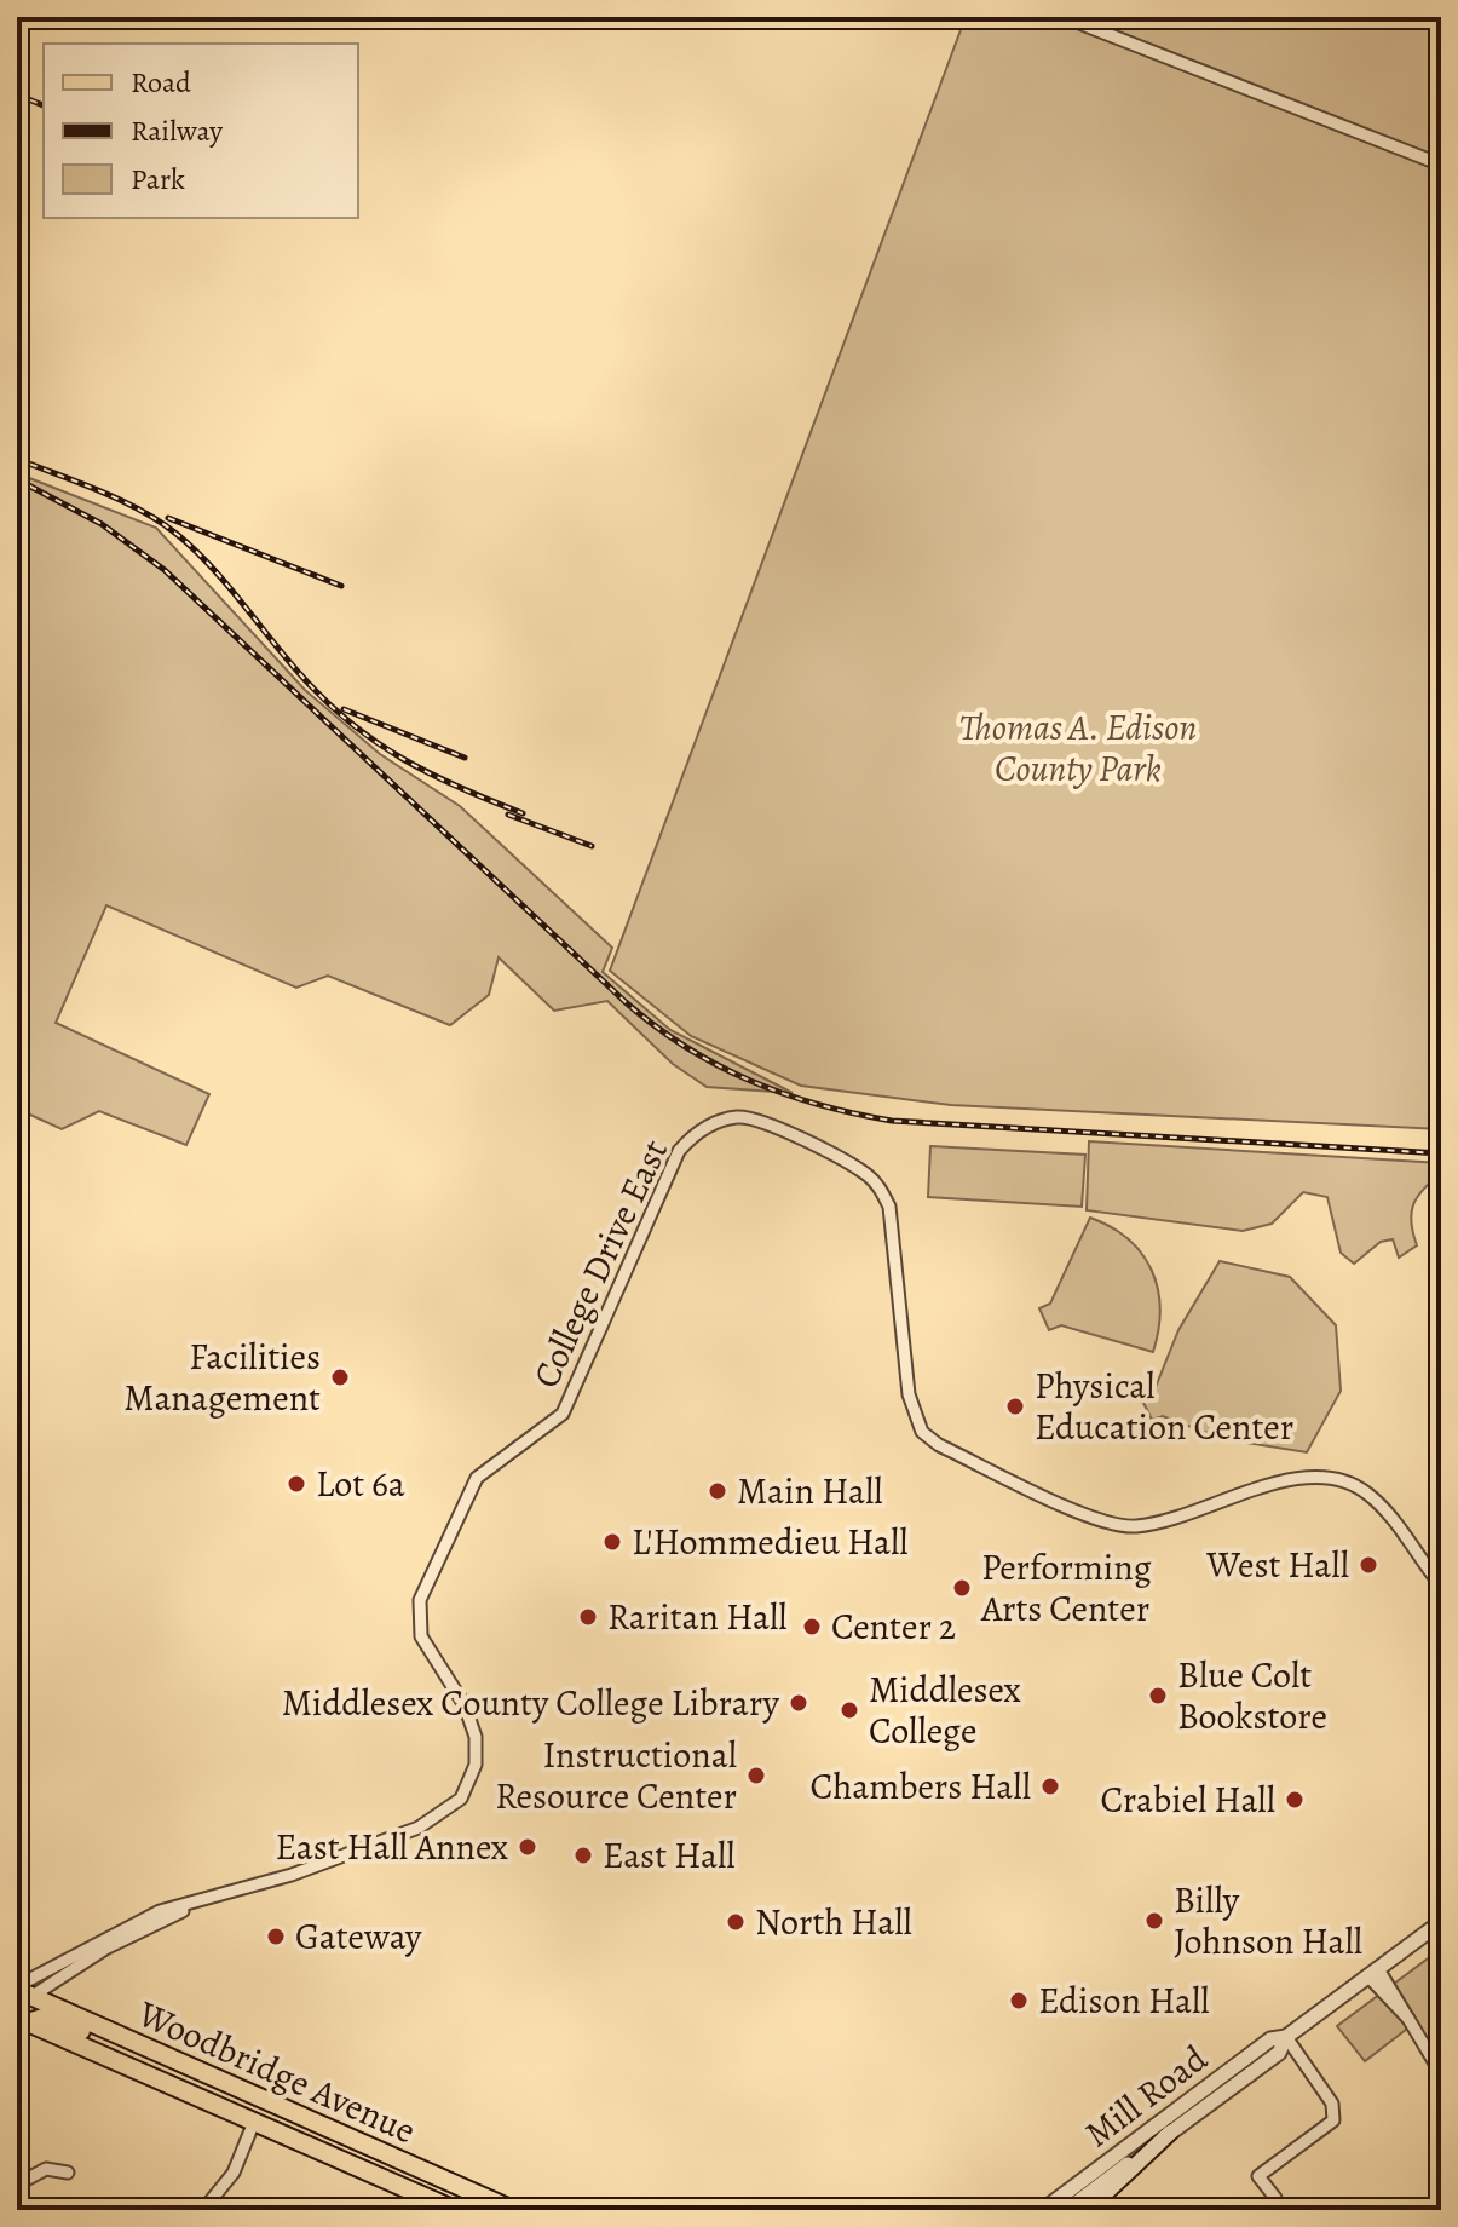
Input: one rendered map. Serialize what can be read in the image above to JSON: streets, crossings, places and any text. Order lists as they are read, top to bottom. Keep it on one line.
{"streets":{"main road":["Woodbridge Avenue"],"street":["College Drive East","Mill Road"]},"crossings":[["College Drive East","Woodbridge Avenue"]],"parks":["Thomas A. Edison County Park"],"places":["Facilities Management","Physical Education Center","Lot 6a","Main Hall","L'Hommedieu Hall","West Hall","Performing Arts Center","Raritan Hall","Center 2","Blue Colt Bookstore","Middlesex County College Library","Middlesex College","Instructional Resource Center","Chambers Hall","Crabiel Hall","East Hall Annex","East Hall","Billy Johnson Hall","North Hall","Gateway","Edison Hall"],"legend":["Road","Railway","Park"]}
